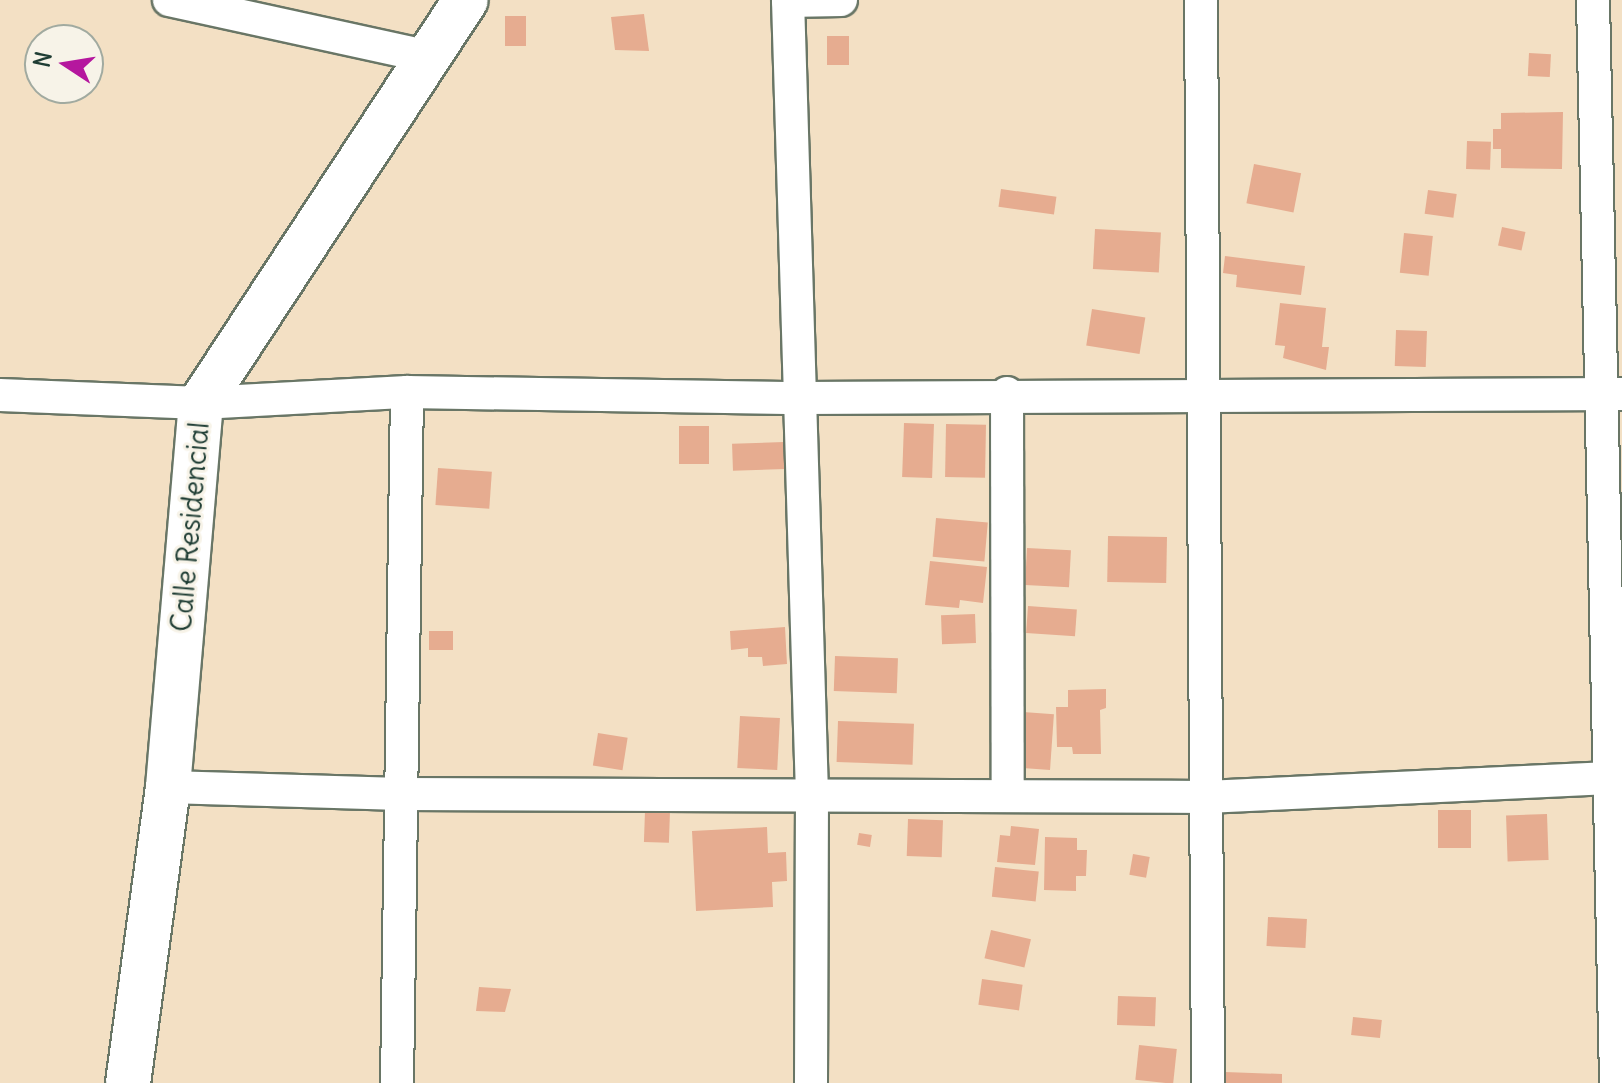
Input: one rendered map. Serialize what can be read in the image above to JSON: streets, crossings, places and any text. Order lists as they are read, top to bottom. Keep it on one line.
{"streets":{"main road":["Calle Residencial"]},"north":"left"}
